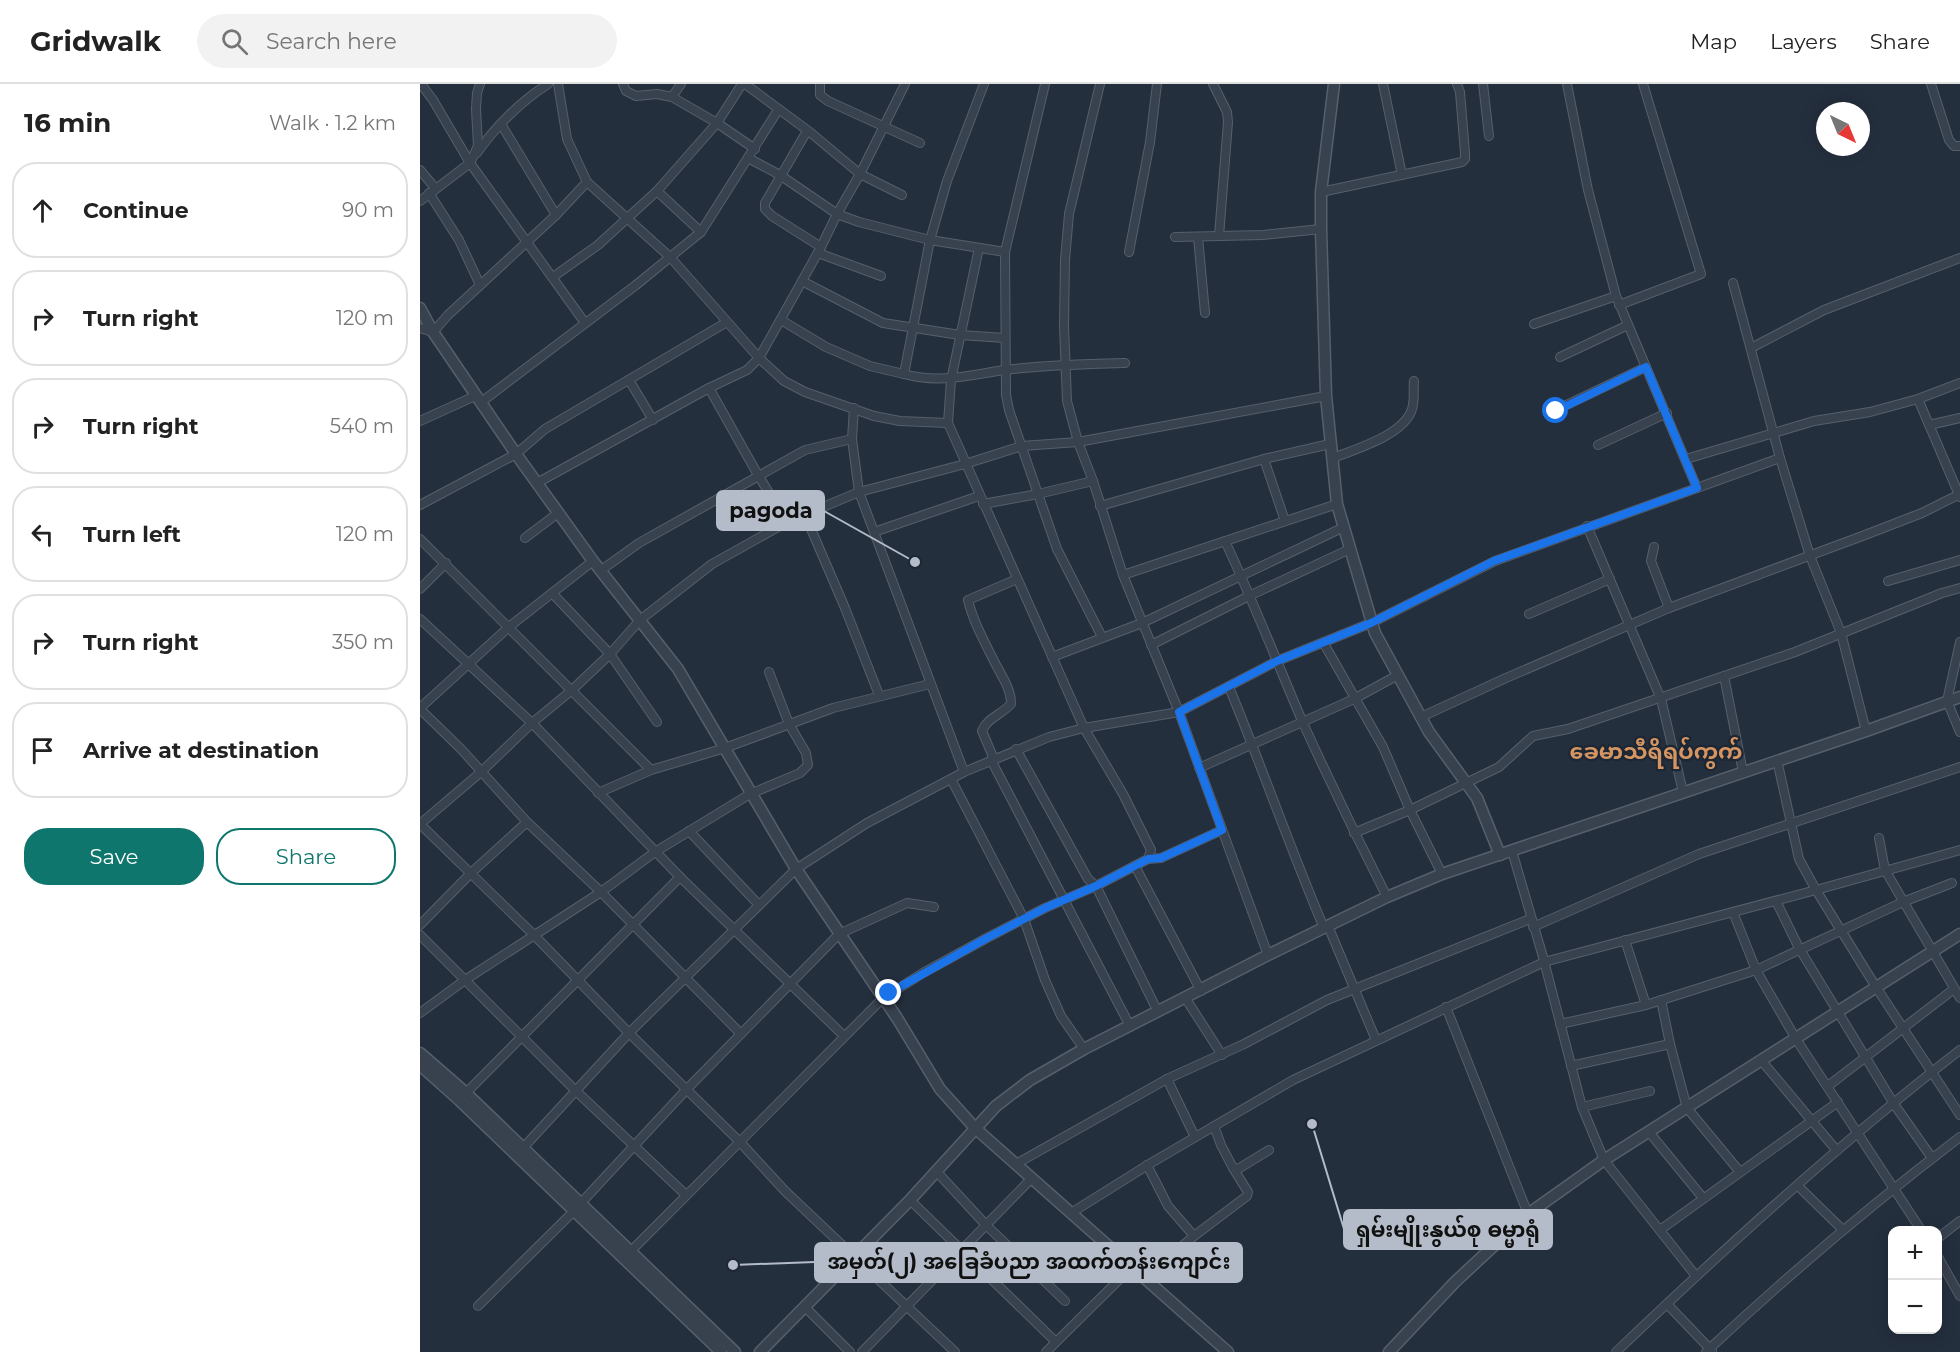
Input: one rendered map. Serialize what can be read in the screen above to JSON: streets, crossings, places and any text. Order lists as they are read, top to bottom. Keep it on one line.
{"districts":["ခေမာသီရိရပ်ကွက်"],"places":["pagoda","ရှမ်းမျိုးနွယ်စု ဓမ္မာရုံ","အမှတ်(၂) အခြေခံပညာ အထက်တန်းကျောင်း"],"north":"bottom right","page":{"header":"Gridwalk","search":"Search here","nav":["Map","Layers","Share"],"heading":["16 min","Walk · 1.2 km"],"list":[["Continue","90 m"],["Turn right","120 m"],["Turn right","540 m"],["Turn left","120 m"],["Turn right","350 m"],"Arrive at destination"],"buttons":["Save","Share"],"map_buttons":["+","−"]}}
